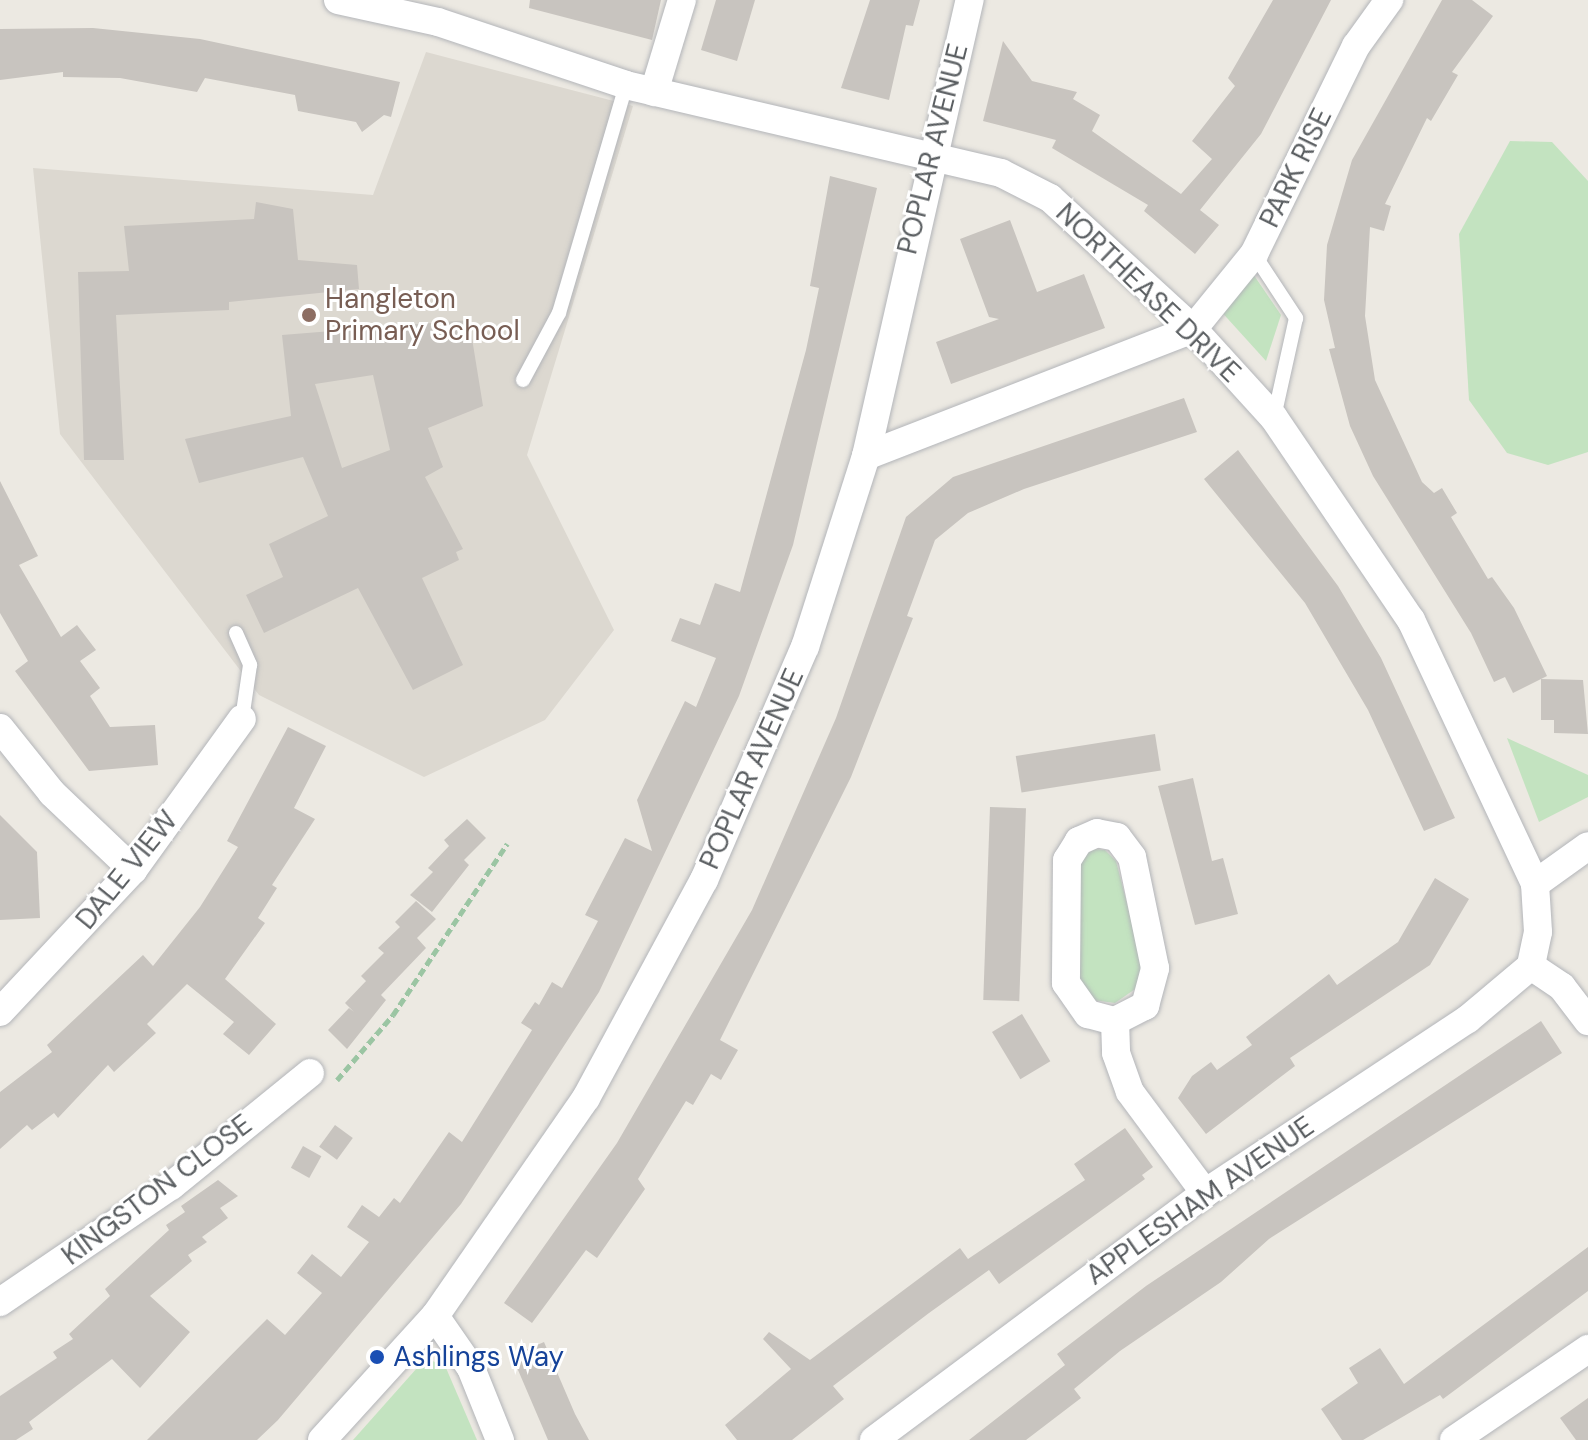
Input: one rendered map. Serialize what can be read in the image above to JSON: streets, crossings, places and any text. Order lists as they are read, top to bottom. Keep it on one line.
{"streets":{"street":["POPLAR AVENUE","PARK RISE","NORTHEASE DRIVE","DALE VIEW","KINGSTON CLOSE","APPLESHAM AVENUE"]},"crossings":[["POPLAR AVENUE","NORTHEASE DRIVE"],["PARK RISE","NORTHEASE DRIVE"],["NORTHEASE DRIVE","APPLESHAM AVENUE"]],"places":["Hangleton Primary School","Ashlings Way"]}
